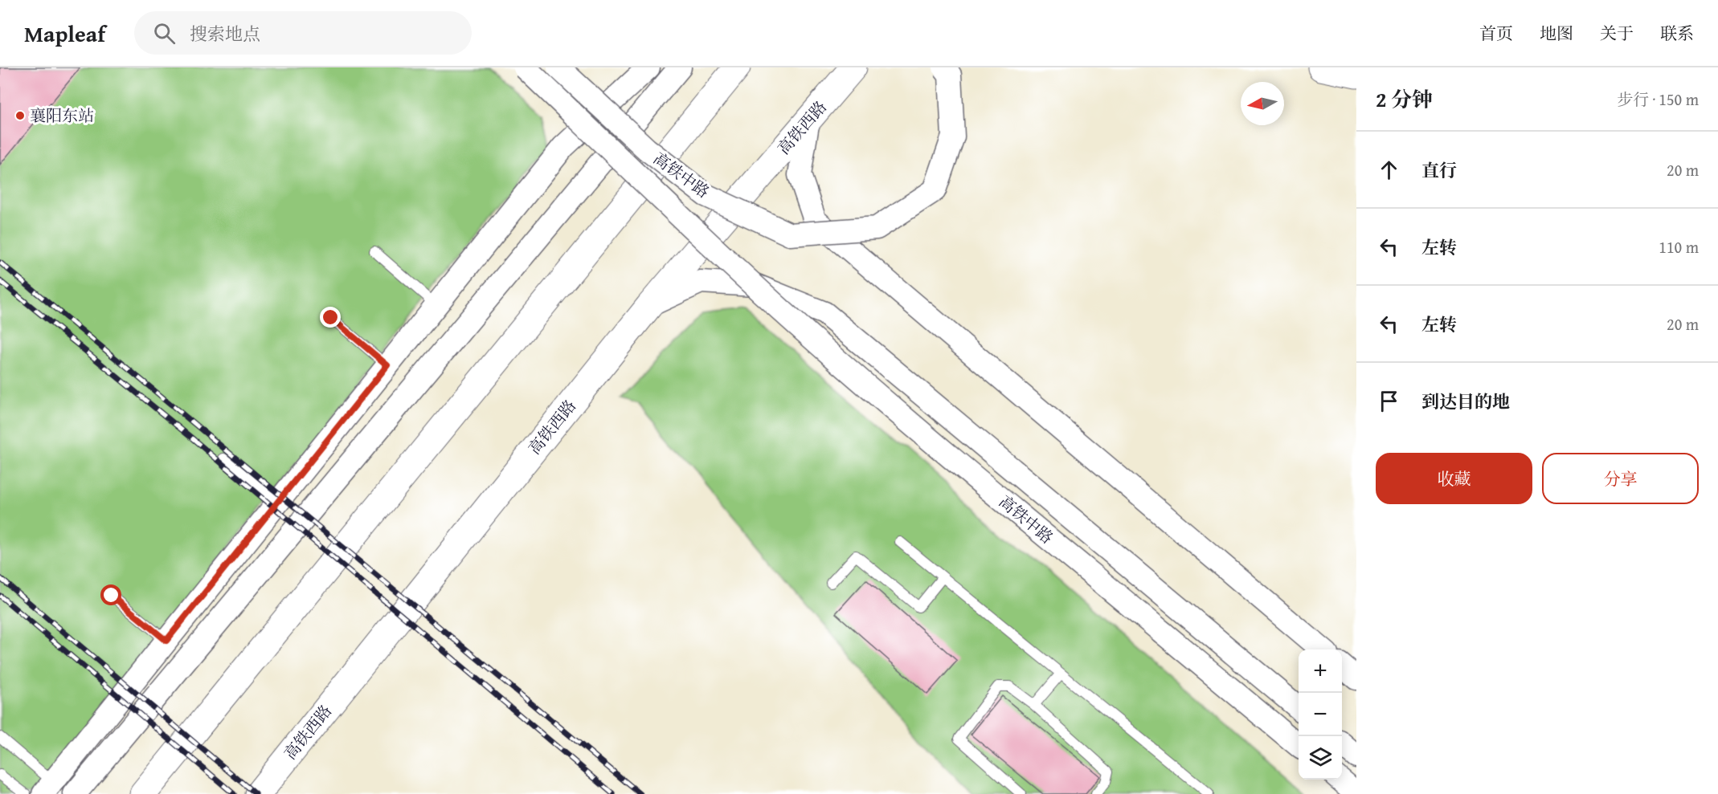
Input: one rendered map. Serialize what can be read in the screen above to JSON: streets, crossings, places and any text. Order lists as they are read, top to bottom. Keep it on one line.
{"streets":{"main road":["高铁西路"],"street":["高铁中路"]},"crossings":[["高铁西路","高铁中路"]],"places":["襄阳东站"],"north":"left","page":{"header":"Mapleaf","search":"搜索地点","nav":["首页","地图","关于","联系"],"heading":["2 分钟","步行 · 150 m"],"list":[["直行","20 m"],["左转","110 m"],["左转","20 m"],"到达目的地"],"buttons":["收藏","分享"],"map_buttons":["+","−"]}}
